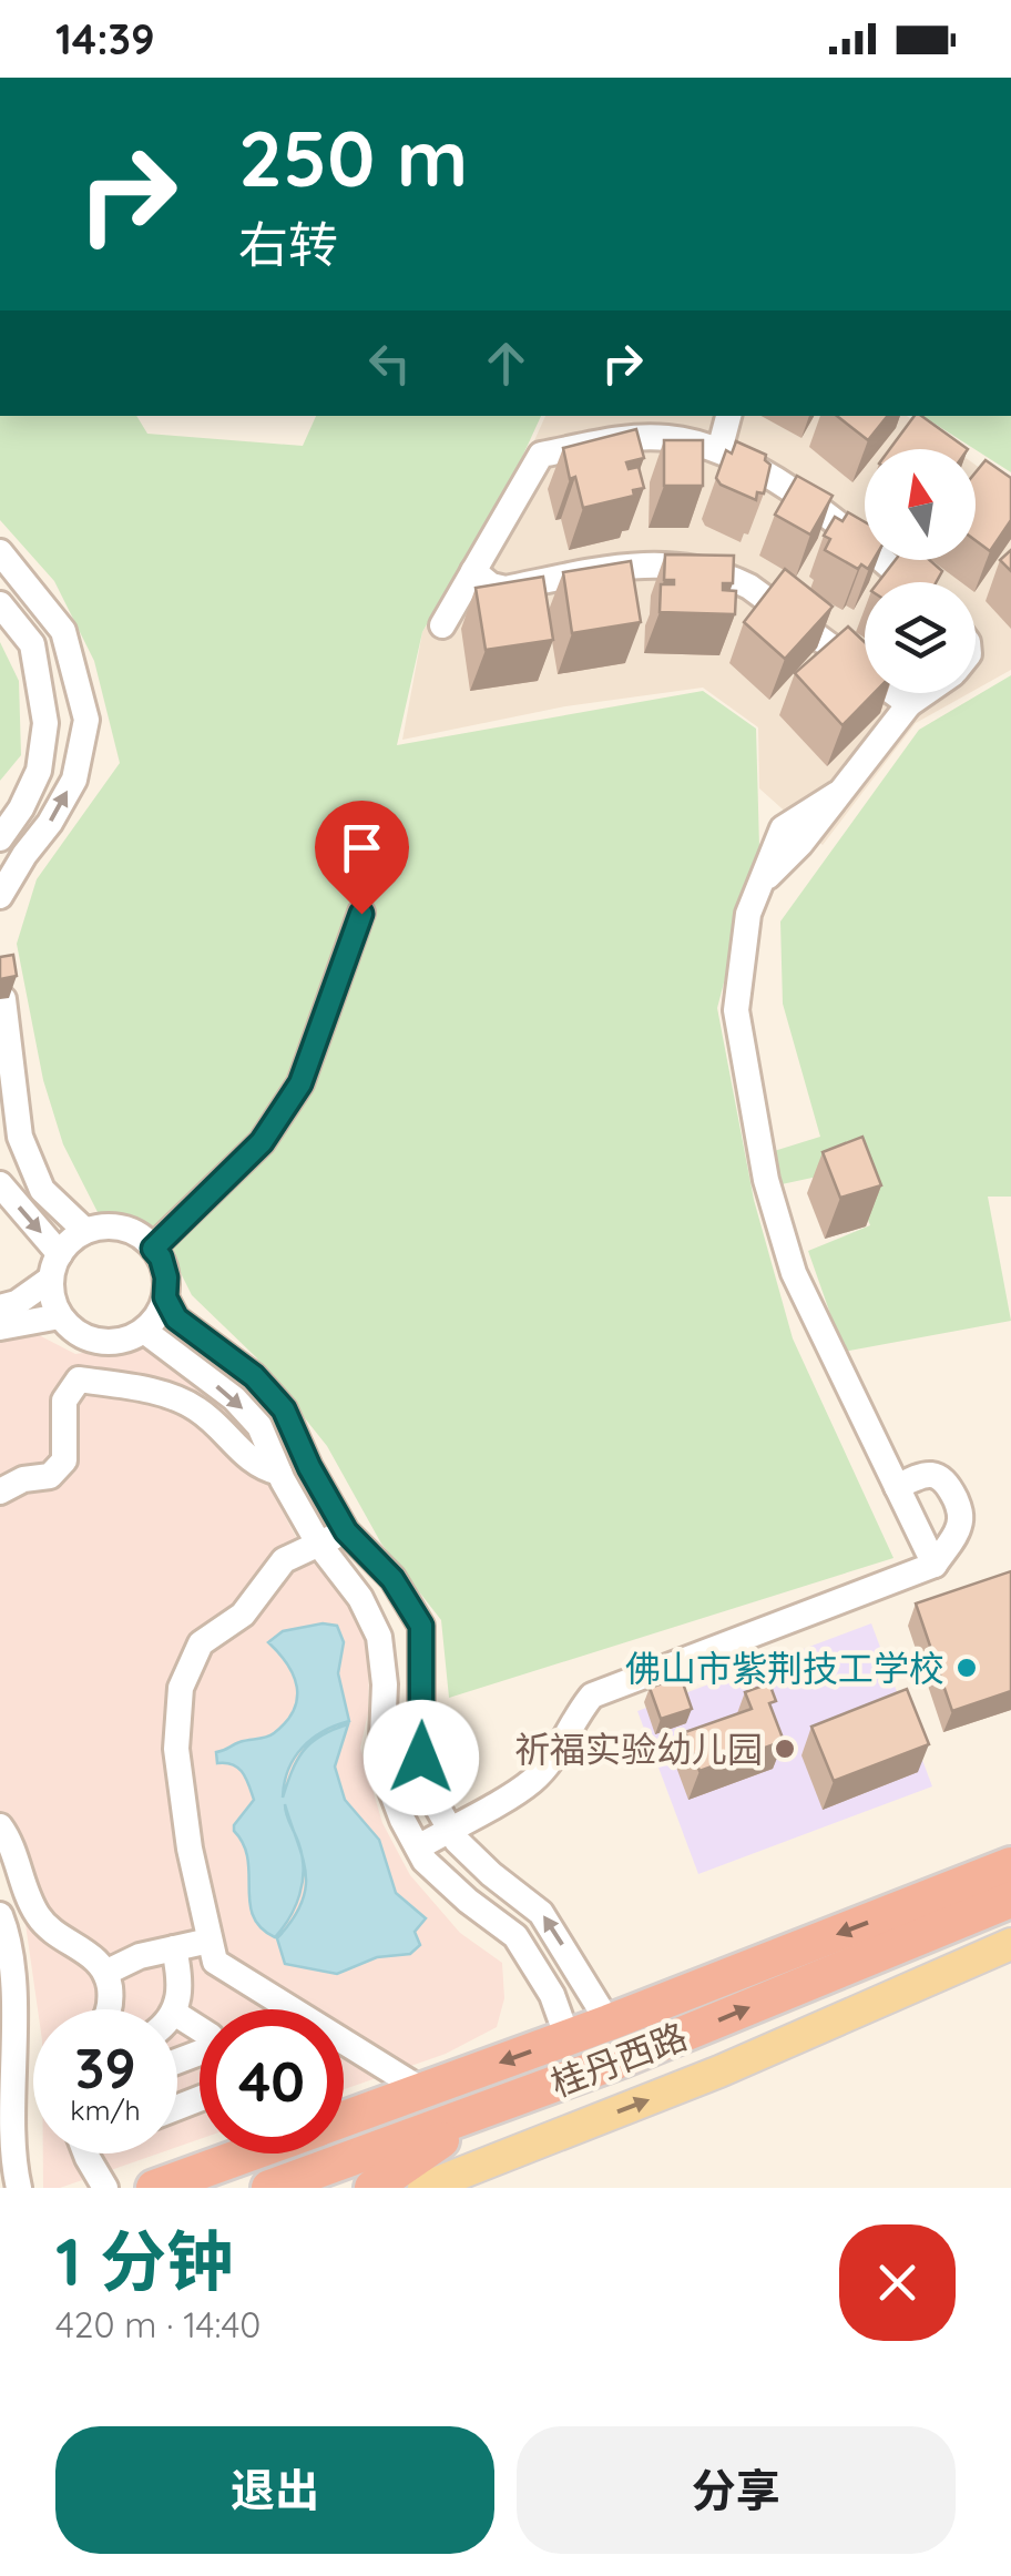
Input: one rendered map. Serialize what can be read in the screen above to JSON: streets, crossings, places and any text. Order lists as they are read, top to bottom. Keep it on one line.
{"streets":{"highway":["桂丹西路"]},"places":["佛山市紫荆技工学校","祈福实验幼儿园"],"north":"top","page":{"status":"14:39","turn":["250 m","右转"],"speed":"39 km/h","limit":"40","heading":["1 分钟","420 m · 14:40"],"buttons":["退出","分享"]}}
